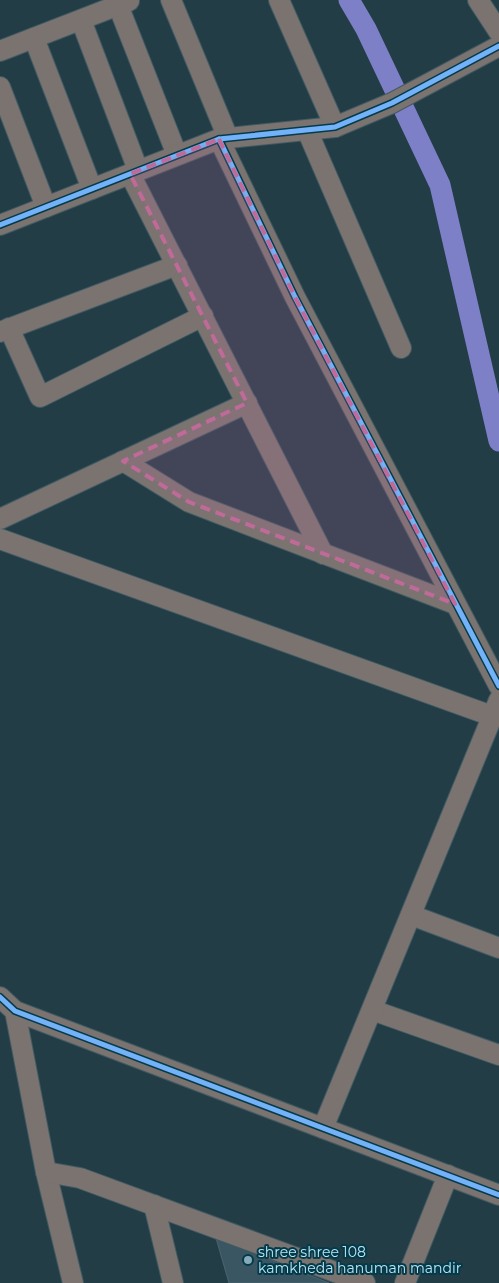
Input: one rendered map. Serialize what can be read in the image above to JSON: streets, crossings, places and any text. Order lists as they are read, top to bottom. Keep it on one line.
{"places":["shree shree 108 kamkheda hanuman mandir"]}
